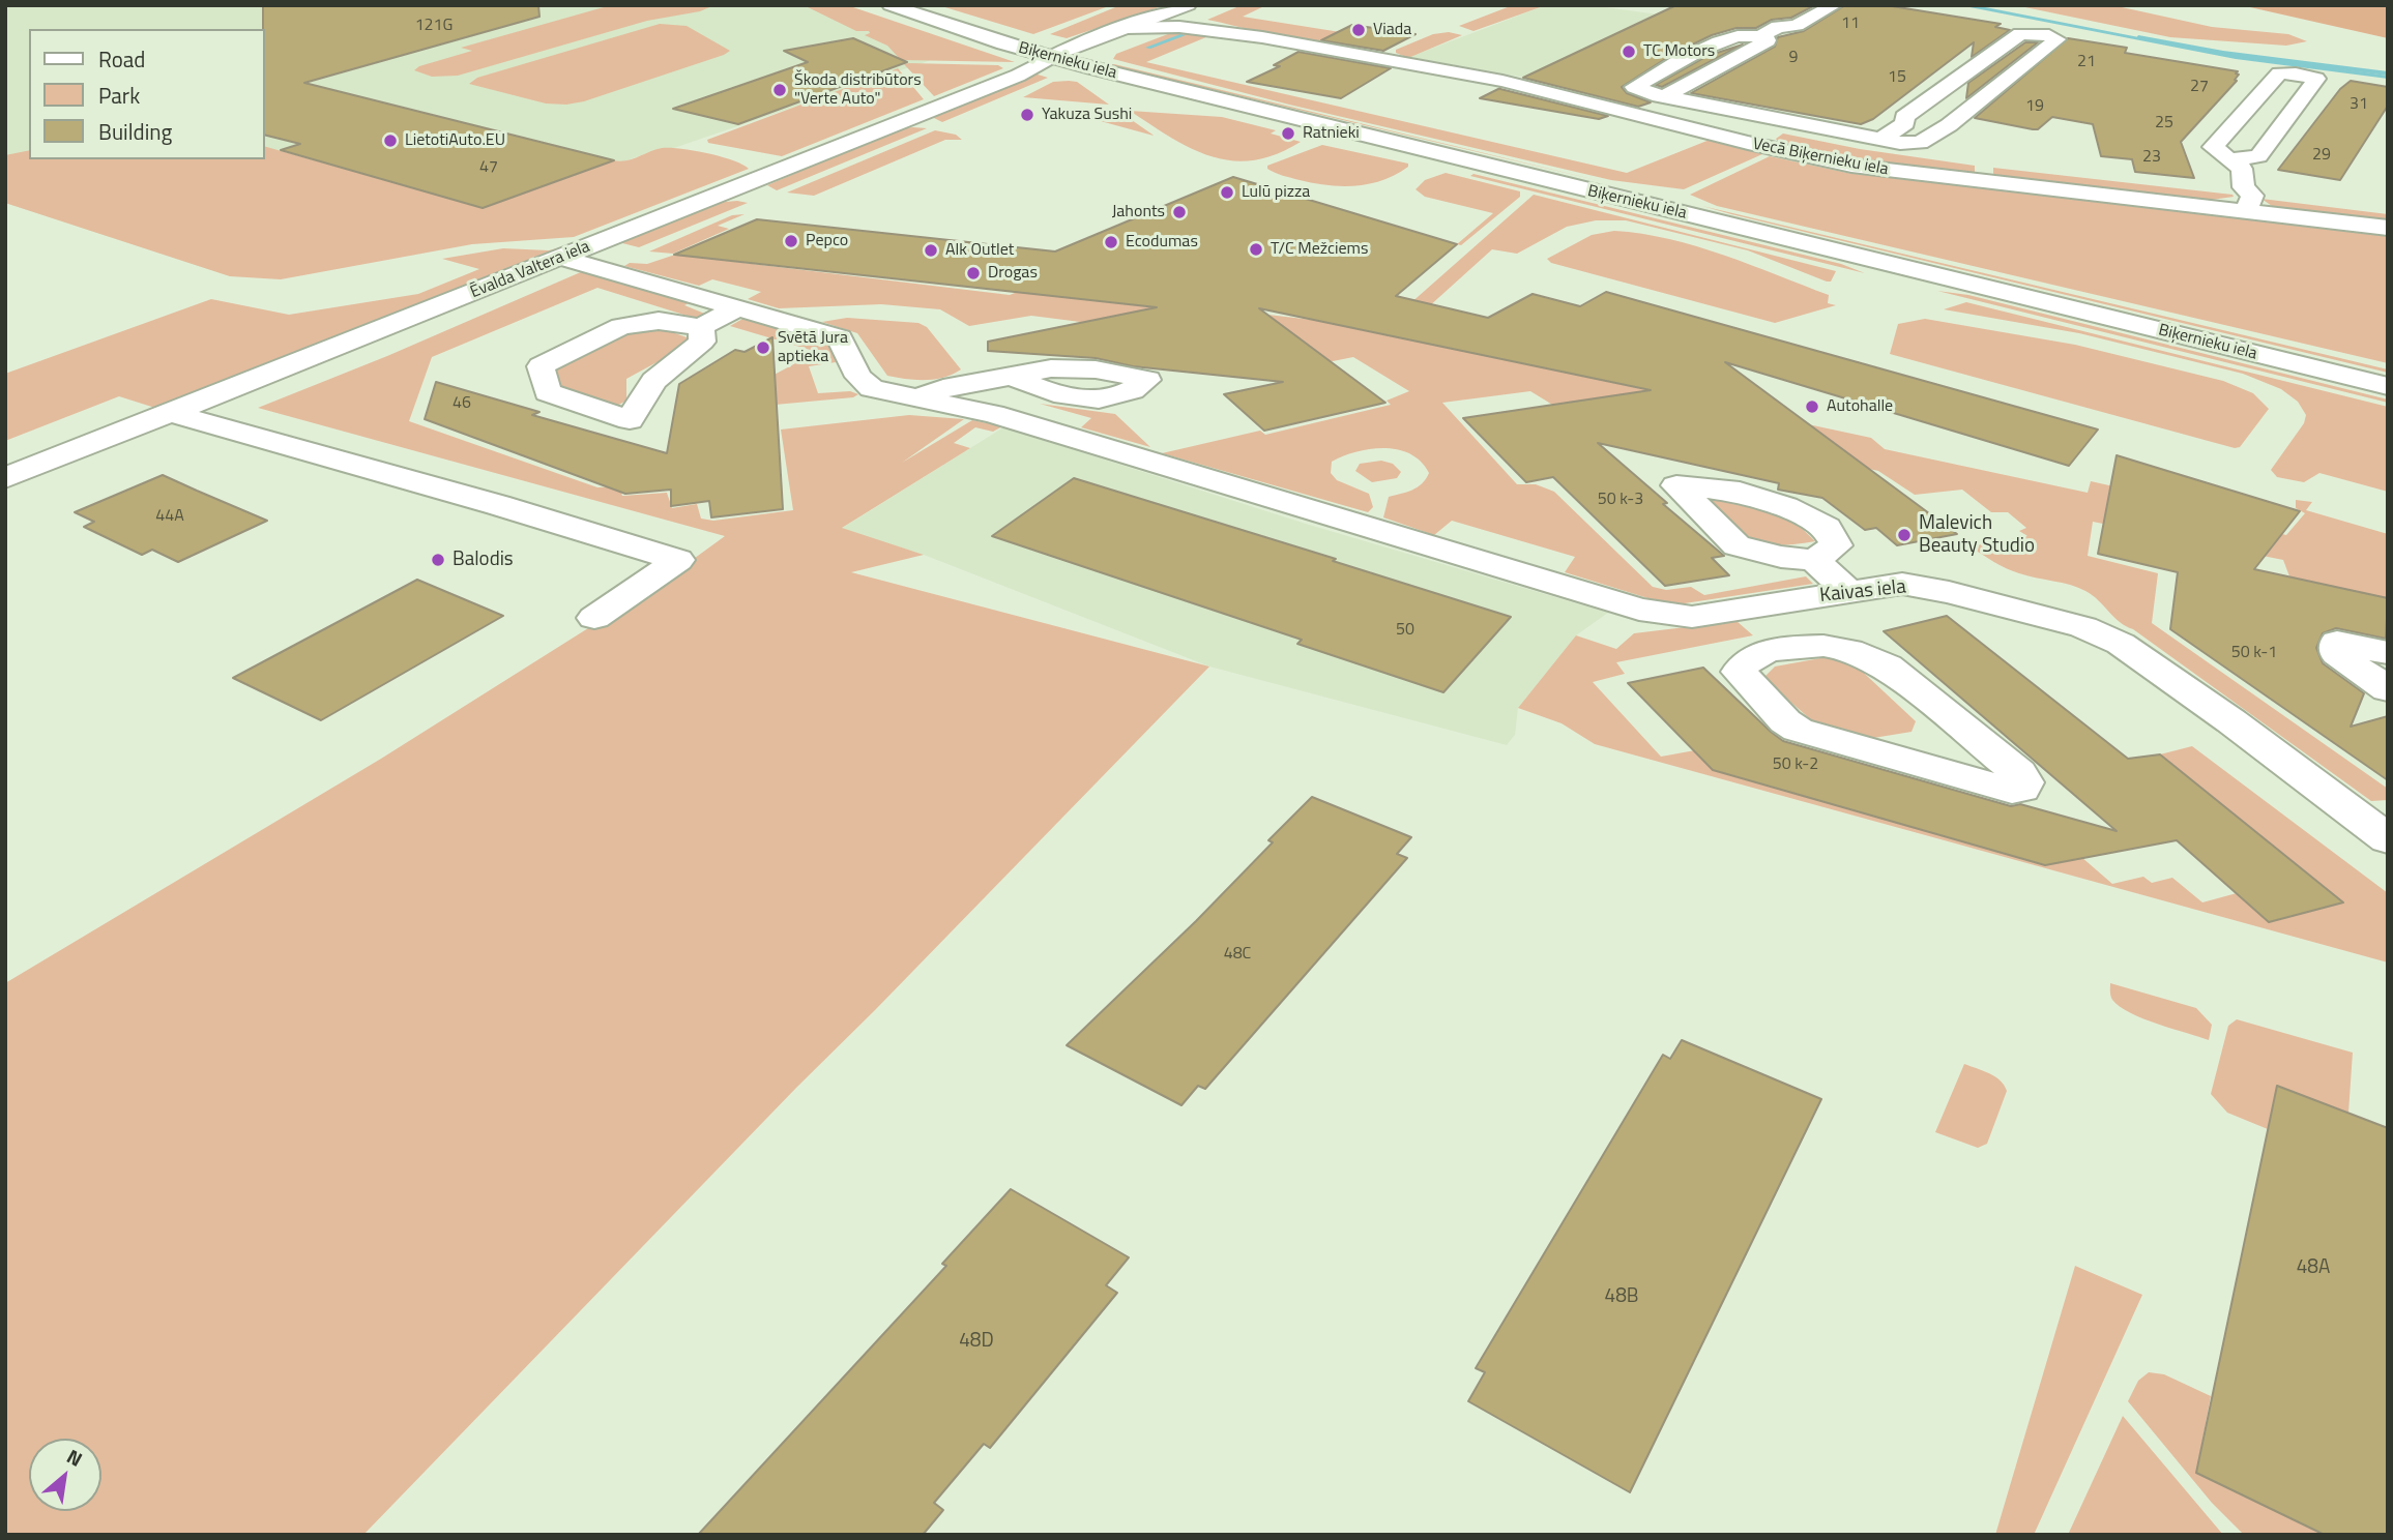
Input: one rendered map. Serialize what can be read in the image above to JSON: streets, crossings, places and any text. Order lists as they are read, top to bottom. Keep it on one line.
{"streets":{"street":["Biķernieku iela","Vecā Biķernieku iela","Ēvalda Valtera iela","Kaivas iela"]},"crossings":[["Biķernieku iela","Ēvalda Valtera iela"],["Vecā Biķernieku iela","Ēvalda Valtera iela"],["Ēvalda Valtera iela","Kaivas iela"]],"places":["Viada","TC Motors","Škoda distribūtors \"Verte Auto\"","Yakuza Sushi","Ratnieki","LietotiAuto.EU","Lulū pizza","Jahonts","Pepco","Ecodumas","T/C Mežciems","Alk Outlet","Drogas","Svētā Jura aptieka","Autohalle","Malevich Beauty Studio","Balodis"],"house_numbers":["11","121G","9","21","15","27","31","19","25","29","23","47","46","50 k-3","44A","50","50 k-1","50 k-2","48C","48A","48B","48D"],"legend":["Road","Park","Building"],"north":"top right"}
